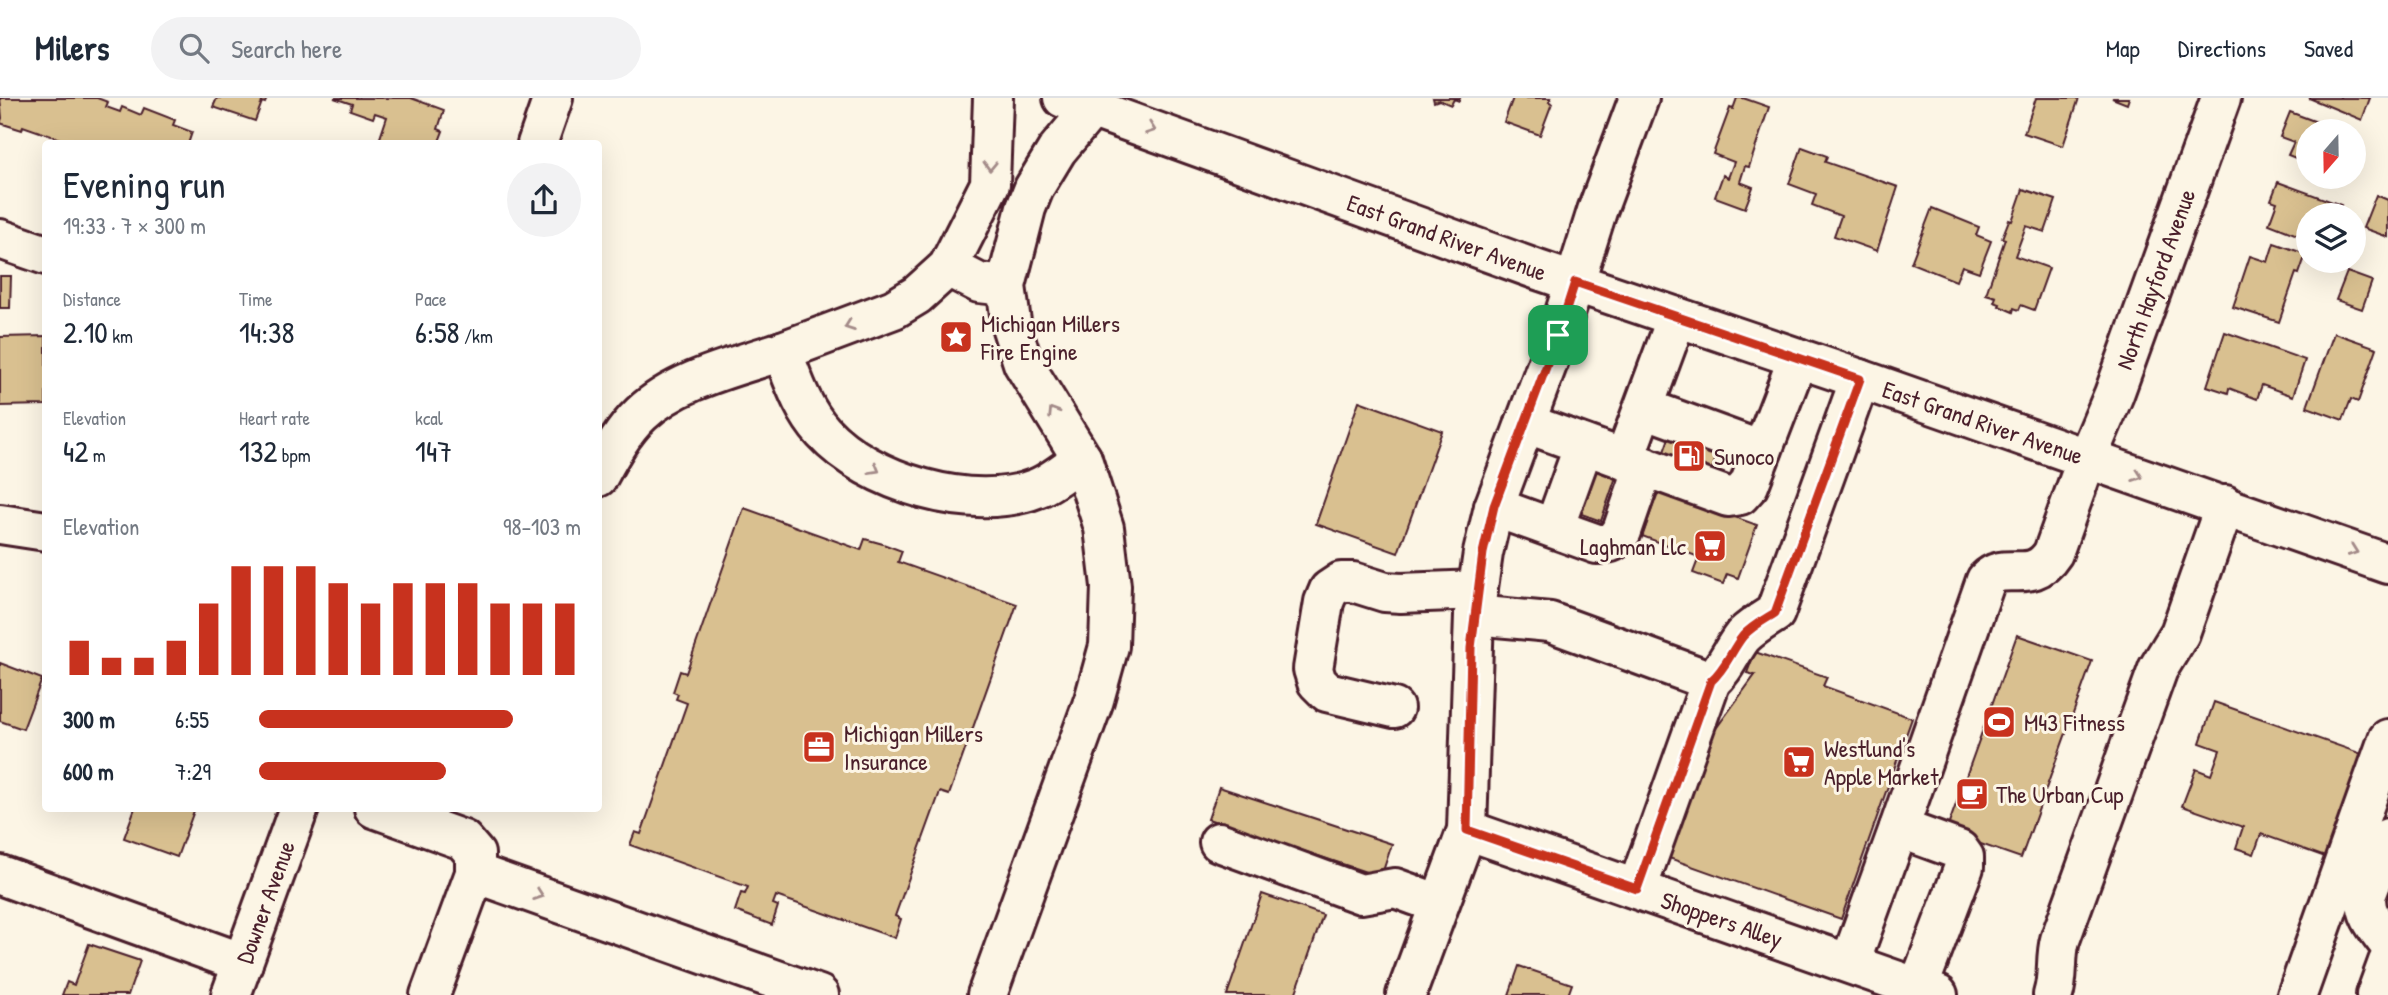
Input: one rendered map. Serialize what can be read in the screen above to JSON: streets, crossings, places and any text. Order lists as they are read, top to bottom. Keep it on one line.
{"streets":{"street":["East Grand River Avenue","North Hayford Avenue","Downer Avenue","Shoppers Alley"]},"crossings":[["East Grand River Avenue","North Hayford Avenue"]],"one_way":["East Grand River Avenue"],"places":{"place":["Michigan Millers Fire Engine"],"fuel station":["Sunoco"],"supermarket":["Laghman Llc","Westlund's Apple Market"],"sports":["M43 Fitness"],"office":["Michigan Millers Insurance"],"cafe":["The Urban Cup"]},"north":"bottom","page":{"header":"Milers","search":"Search here","nav":["Map","Directions","Saved"],"heading":["Evening run","19:33 · 7 × 300 m"],"stats":[["Distance","2.10 km"],["Time","14:38"],["Pace","6:58 /km"],["Elevation","42 m"],["Heart rate","132 bpm"],["kcal","147"]],"chart":["Elevation","98–103 m"],"list":[{"name":"300 m","note":"6:55"},{"name":"600 m","note":"7:29"}]}}
